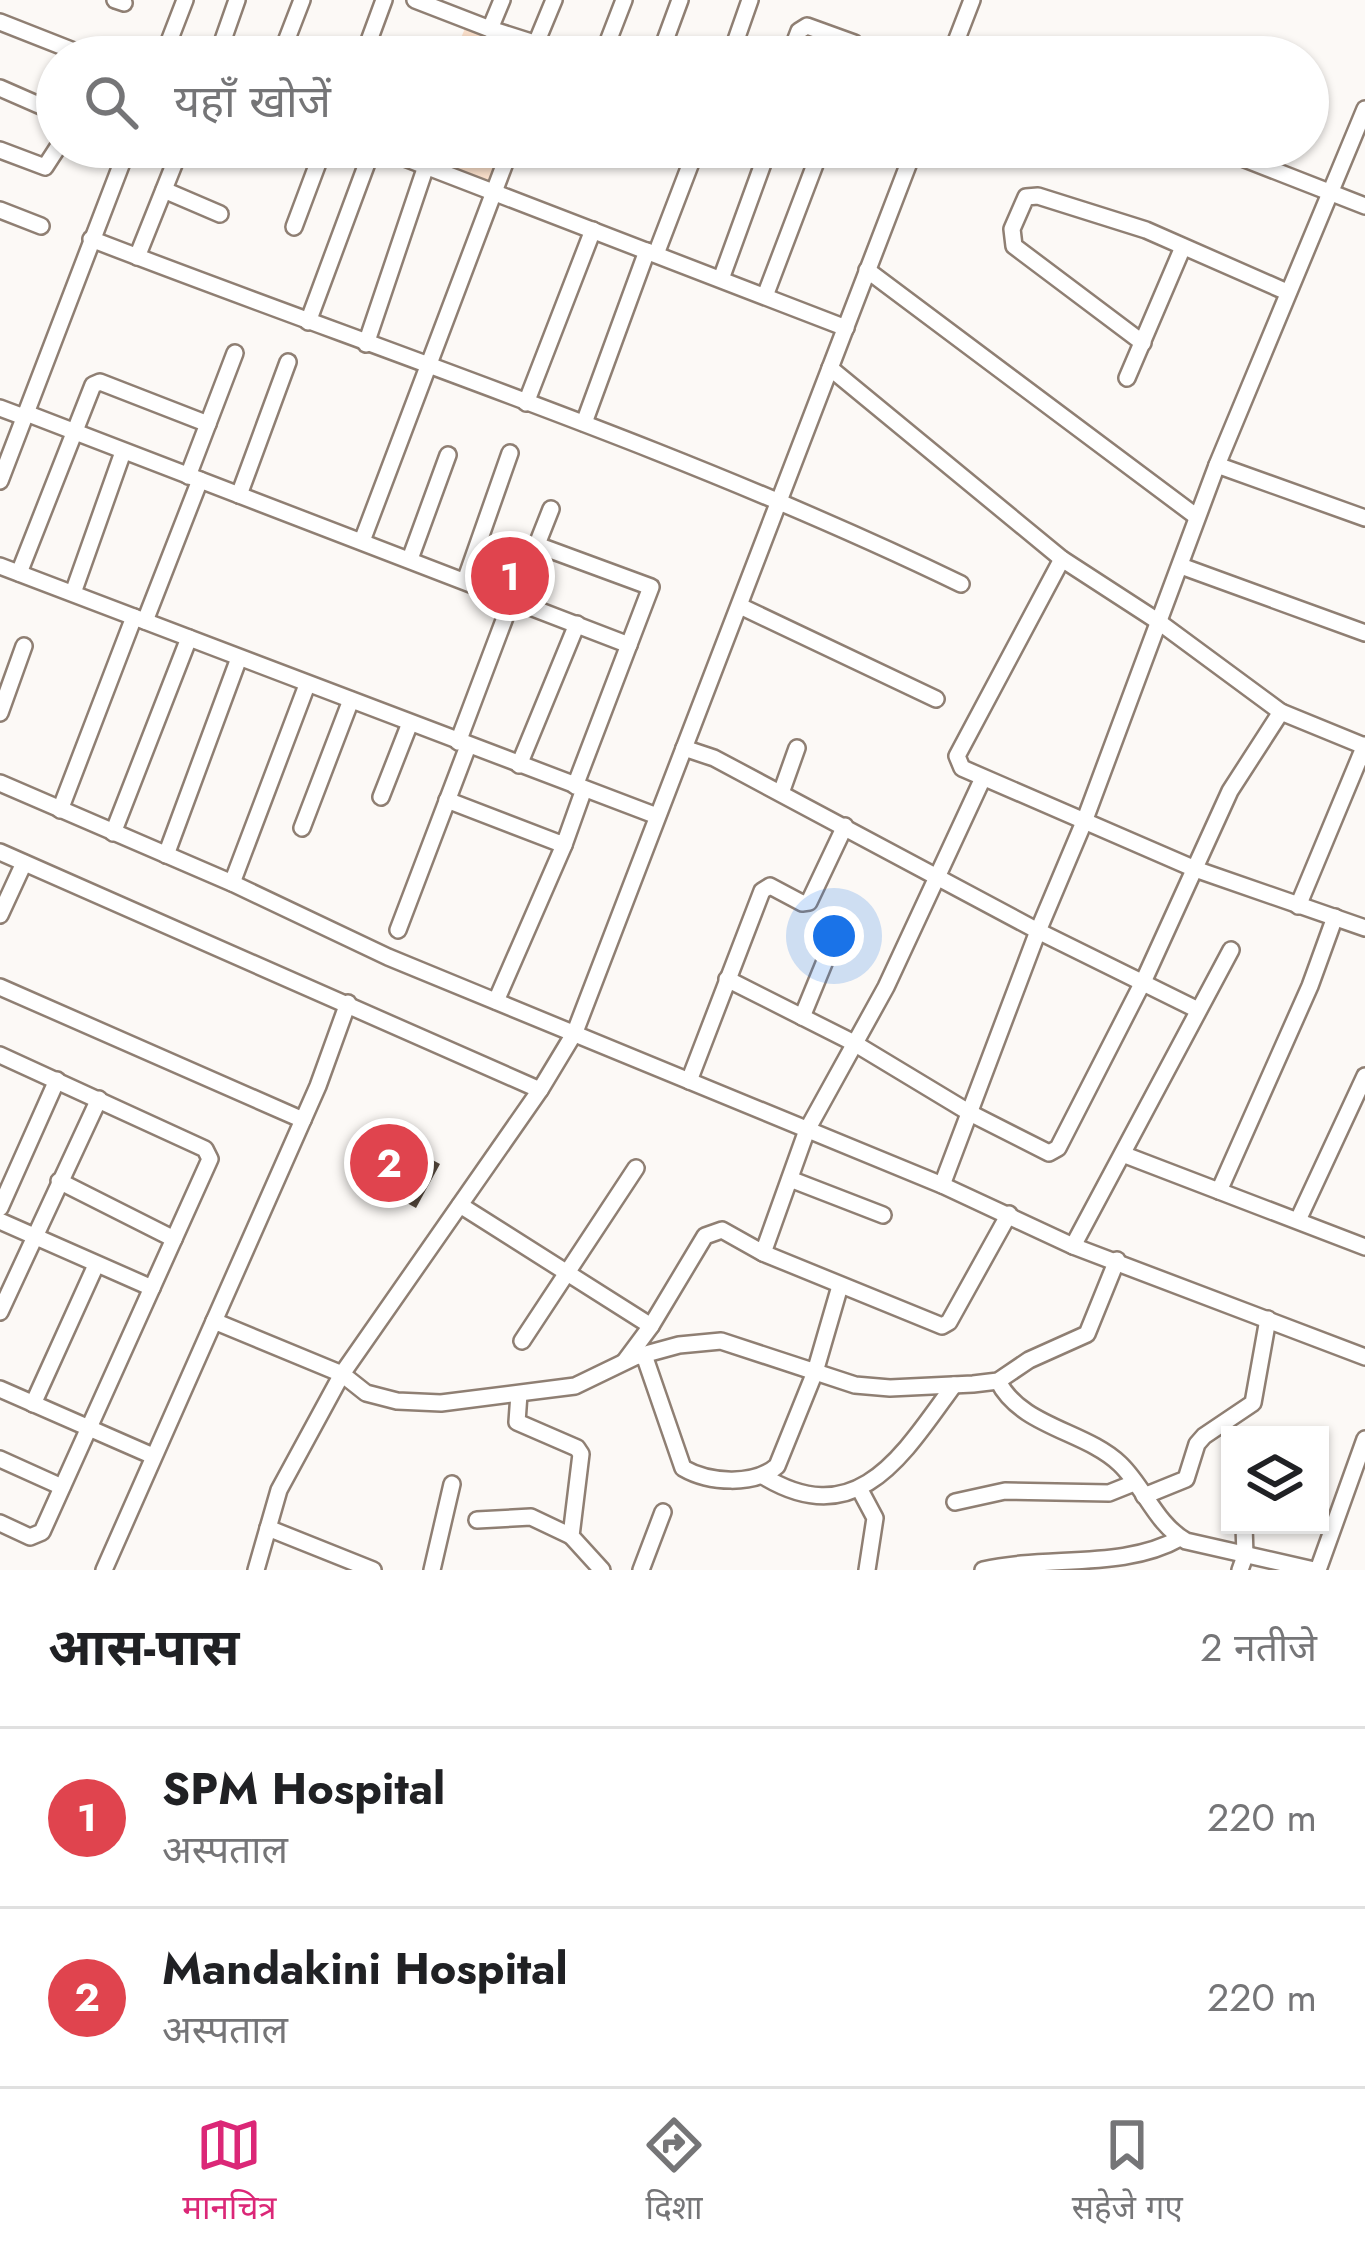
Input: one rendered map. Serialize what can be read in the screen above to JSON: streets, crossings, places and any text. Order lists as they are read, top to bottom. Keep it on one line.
{"page":{"search":"यहाँ खोजें","pins":["1","2"],"heading":["आस-पास","2 नतीजे"],"list":[{"mark":"1","name":"SPM Hospital","note":"अस्पताल","value":"220 m"},{"mark":"2","name":"Mandakini Hospital","note":"अस्पताल","value":"220 m"}],"nav":["मानचित्र","दिशा","सहेजे गए"]}}
